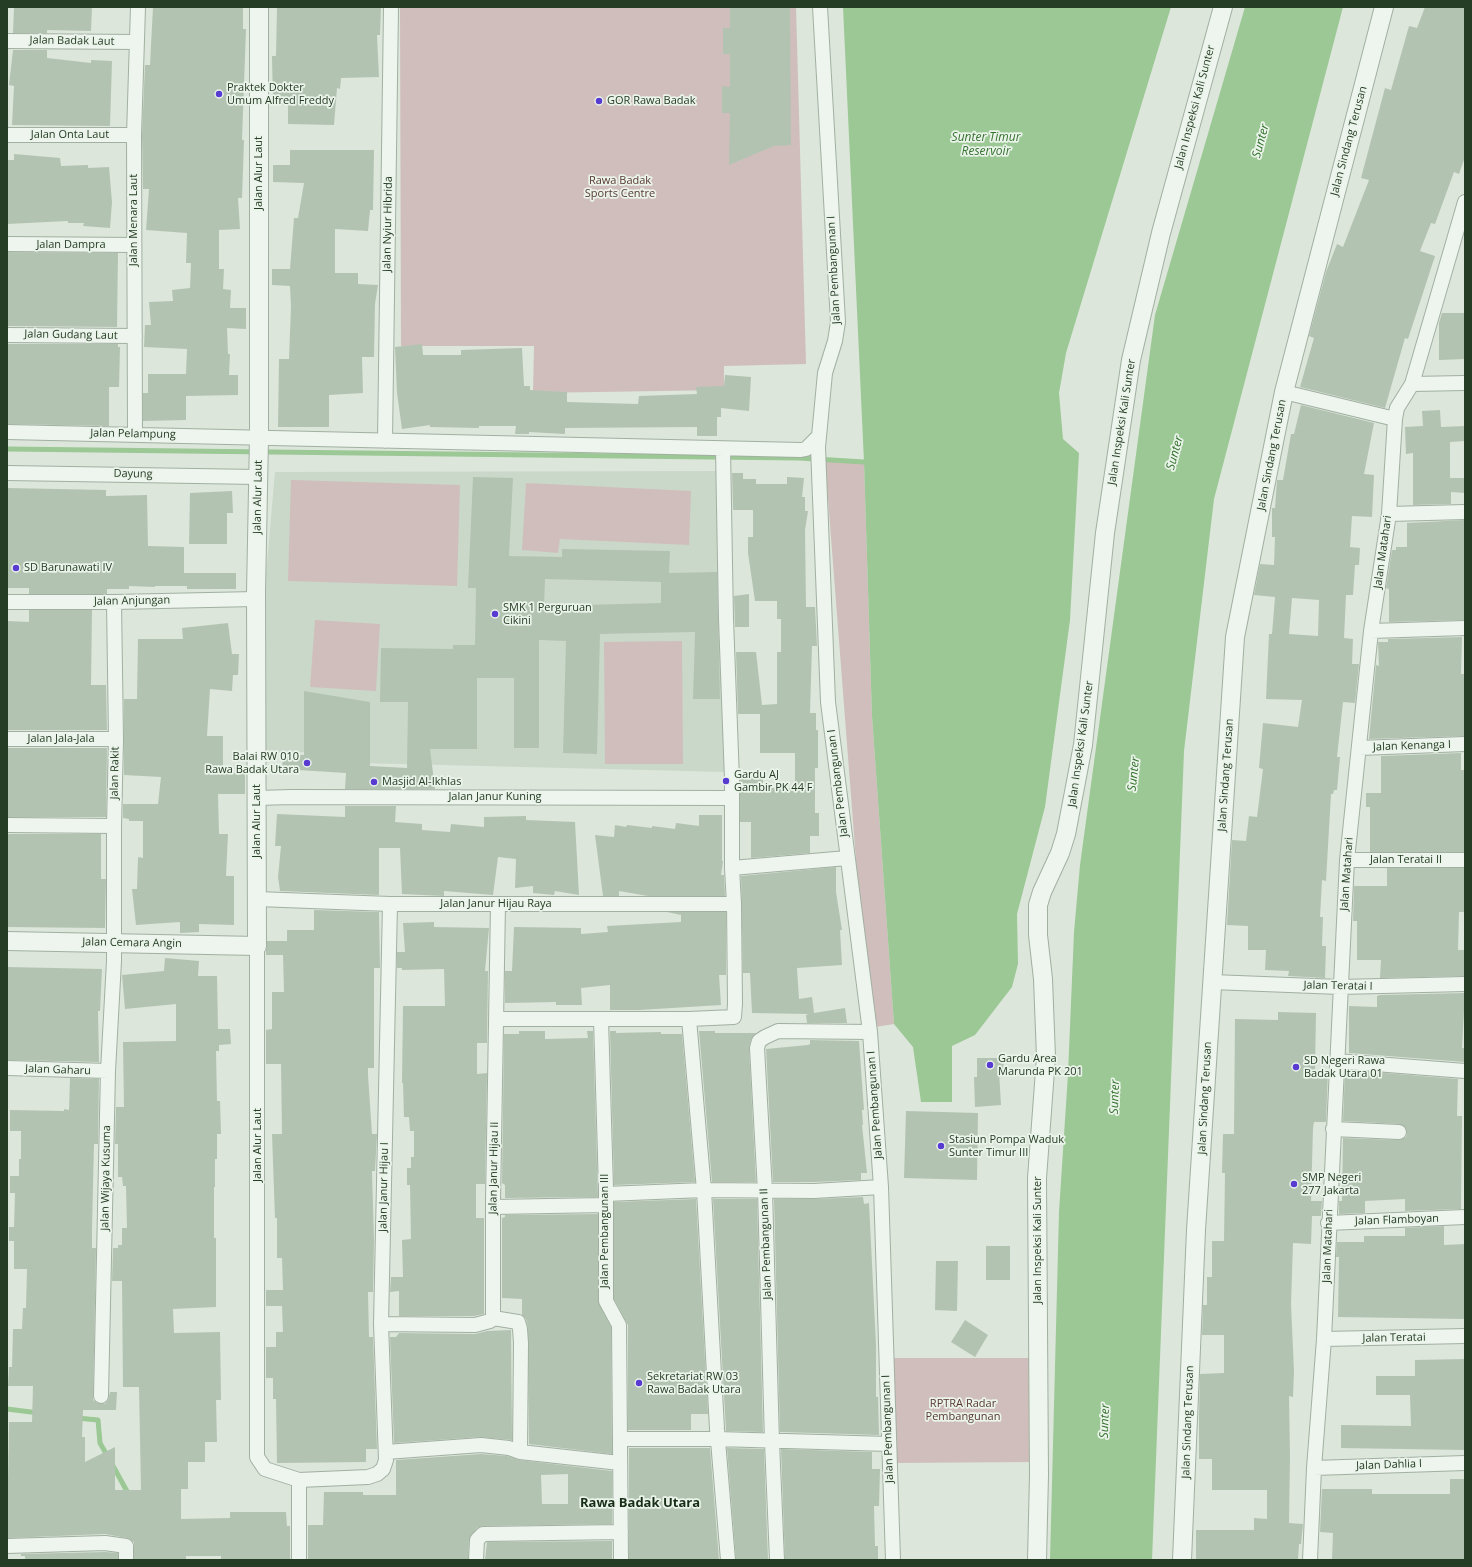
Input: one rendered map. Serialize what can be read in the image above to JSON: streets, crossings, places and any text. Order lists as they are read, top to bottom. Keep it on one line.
{"streets":{"street":["Jalan Badak Laut","Jalan Inspeksi Kali Sunter","Jalan Onta Laut","Jalan Sindang Terusan","Jalan Alur Laut","Jalan Menara Laut","Jalan Nyiur Hibrida","Jalan Dampra","Jalan Pembangunan I","Jalan Gudang Laut","Jalan Pelampung","Dayung","Jalan Matahari","Jalan Anjungan","Jalan Jala-Jala","Jalan Kenanga I","Jalan Rakit","Jalan Janur Kuning","Jalan Teratai II","Jalan Janur Hijau Raya","Jalan Cemara Angin","Jalan Teratai I","Jalan Gaharu","Jalan Janur Hijau II","Jalan Wijaya Kusuma","Jalan Janur Hijau I","Jalan Flamboyan","Jalan Pembangunan III","Jalan Pembangunan II","Jalan Teratai","Jalan Dahlia I"]},"crossings":[["Jalan Badak Laut","Jalan Menara Laut"],["Jalan Onta Laut","Jalan Menara Laut"],["Jalan Sindang Terusan","Jalan Teratai I"],["Jalan Alur Laut","Jalan Pelampung"],["Jalan Alur Laut","Dayung"],["Jalan Alur Laut","Jalan Anjungan"],["Jalan Alur Laut","Jalan Janur Kuning"],["Jalan Alur Laut","Jalan Janur Hijau Raya"],["Jalan Alur Laut","Jalan Cemara Angin"],["Jalan Alur Laut","Jalan Janur Hijau I"],["Jalan Menara Laut","Jalan Dampra"],["Jalan Menara Laut","Jalan Gudang Laut"],["Jalan Menara Laut","Jalan Pelampung"],["Jalan Nyiur Hibrida","Jalan Pelampung"],["Jalan Pembangunan I","Jalan Pelampung"],["Jalan Pembangunan I","Jalan Pembangunan II"],["Jalan Matahari","Jalan Kenanga I"],["Jalan Matahari","Jalan Teratai II"],["Jalan Matahari","Jalan Teratai I"],["Jalan Matahari","Jalan Flamboyan"],["Jalan Matahari","Jalan Teratai"],["Jalan Matahari","Jalan Dahlia I"],["Jalan Anjungan","Jalan Rakit"],["Jalan Jala-Jala","Jalan Rakit"],["Jalan Rakit","Jalan Cemara Angin"],["Jalan Rakit","Jalan Wijaya Kusuma"],["Jalan Janur Hijau Raya","Jalan Janur Hijau II"],["Jalan Janur Hijau Raya","Jalan Janur Hijau I"],["Jalan Gaharu","Jalan Wijaya Kusuma"]],"districts":["Rawa Badak Utara"],"water":["Sunter Timur Reservoir","Sunter"],"parks":["Rawa Badak Sports Centre","RPTRA Radar Pembangunan"],"places":["Praktek Dokter Umum Alfred Freddy","GOR Rawa Badak","SD Barunawati IV","SMK 1 Perguruan Cikini","Balai RW 010 Rawa Badak Utara","Gardu AJ Gambir PK 44 F","Masjid Al-Ikhlas","Gardu Area Marunda PK 201","SD Negeri Rawa Badak Utara 01","Stasiun Pompa Waduk Sunter Timur III","SMP Negeri 277 Jakarta","Sekretariat RW 03 Rawa Badak Utara"]}
